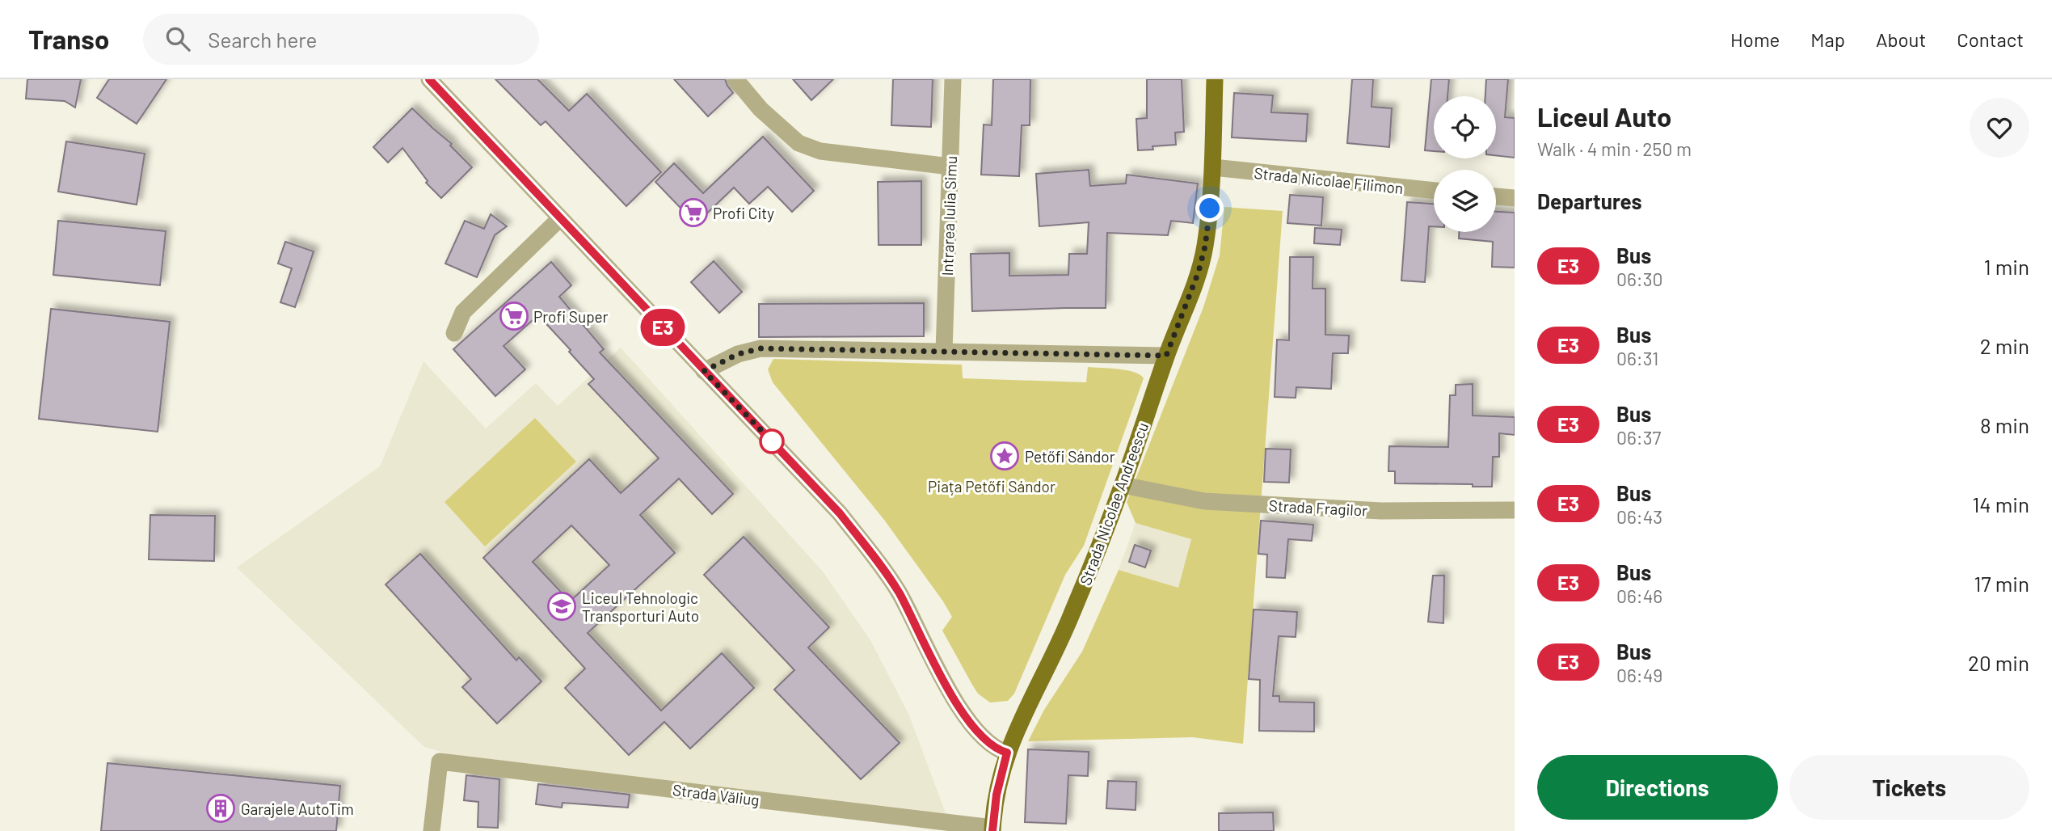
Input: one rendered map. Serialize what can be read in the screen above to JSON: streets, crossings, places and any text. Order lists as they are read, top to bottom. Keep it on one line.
{"streets":{"main road":["Strada Nicolae Andreescu"],"street":["Strada Nicolae Filimon","Intrarea Iulia Simu","Strada Fragilor","Strada Văliug"]},"crossings":[["Strada Nicolae Filimon","Strada Nicolae Andreescu"],["Strada Nicolae Andreescu","Strada Fragilor"],["Strada Nicolae Andreescu","Strada Văliug"]],"parks":["Piața Petőfi Sándor"],"places":{"supermarket":["Profi City","Profi Super"],"place":["Petőfi Sándor"],"school or university":["Liceul Tehnologic Transporturi Auto"],"building":["Garajele AutoTim"]},"lines":["bus line E3"],"page":{"header":"Transo","search":"Search here","nav":["Home","Map","About","Contact"],"on_map":"E3","heading":[["Liceul Auto","Walk · 4 min · 250 m"],"Departures"],"list":[{"mark":"E3","name":"Bus","note":"06:30","value":"1 min"},{"mark":"E3","name":"Bus","note":"06:31","value":"2 min"},{"mark":"E3","name":"Bus","note":"06:37","value":"8 min"},{"mark":"E3","name":"Bus","note":"06:43","value":"14 min"},{"mark":"E3","name":"Bus","note":"06:46","value":"17 min"},{"mark":"E3","name":"Bus","note":"06:49","value":"20 min"}],"buttons":["Directions","Tickets"]}}
